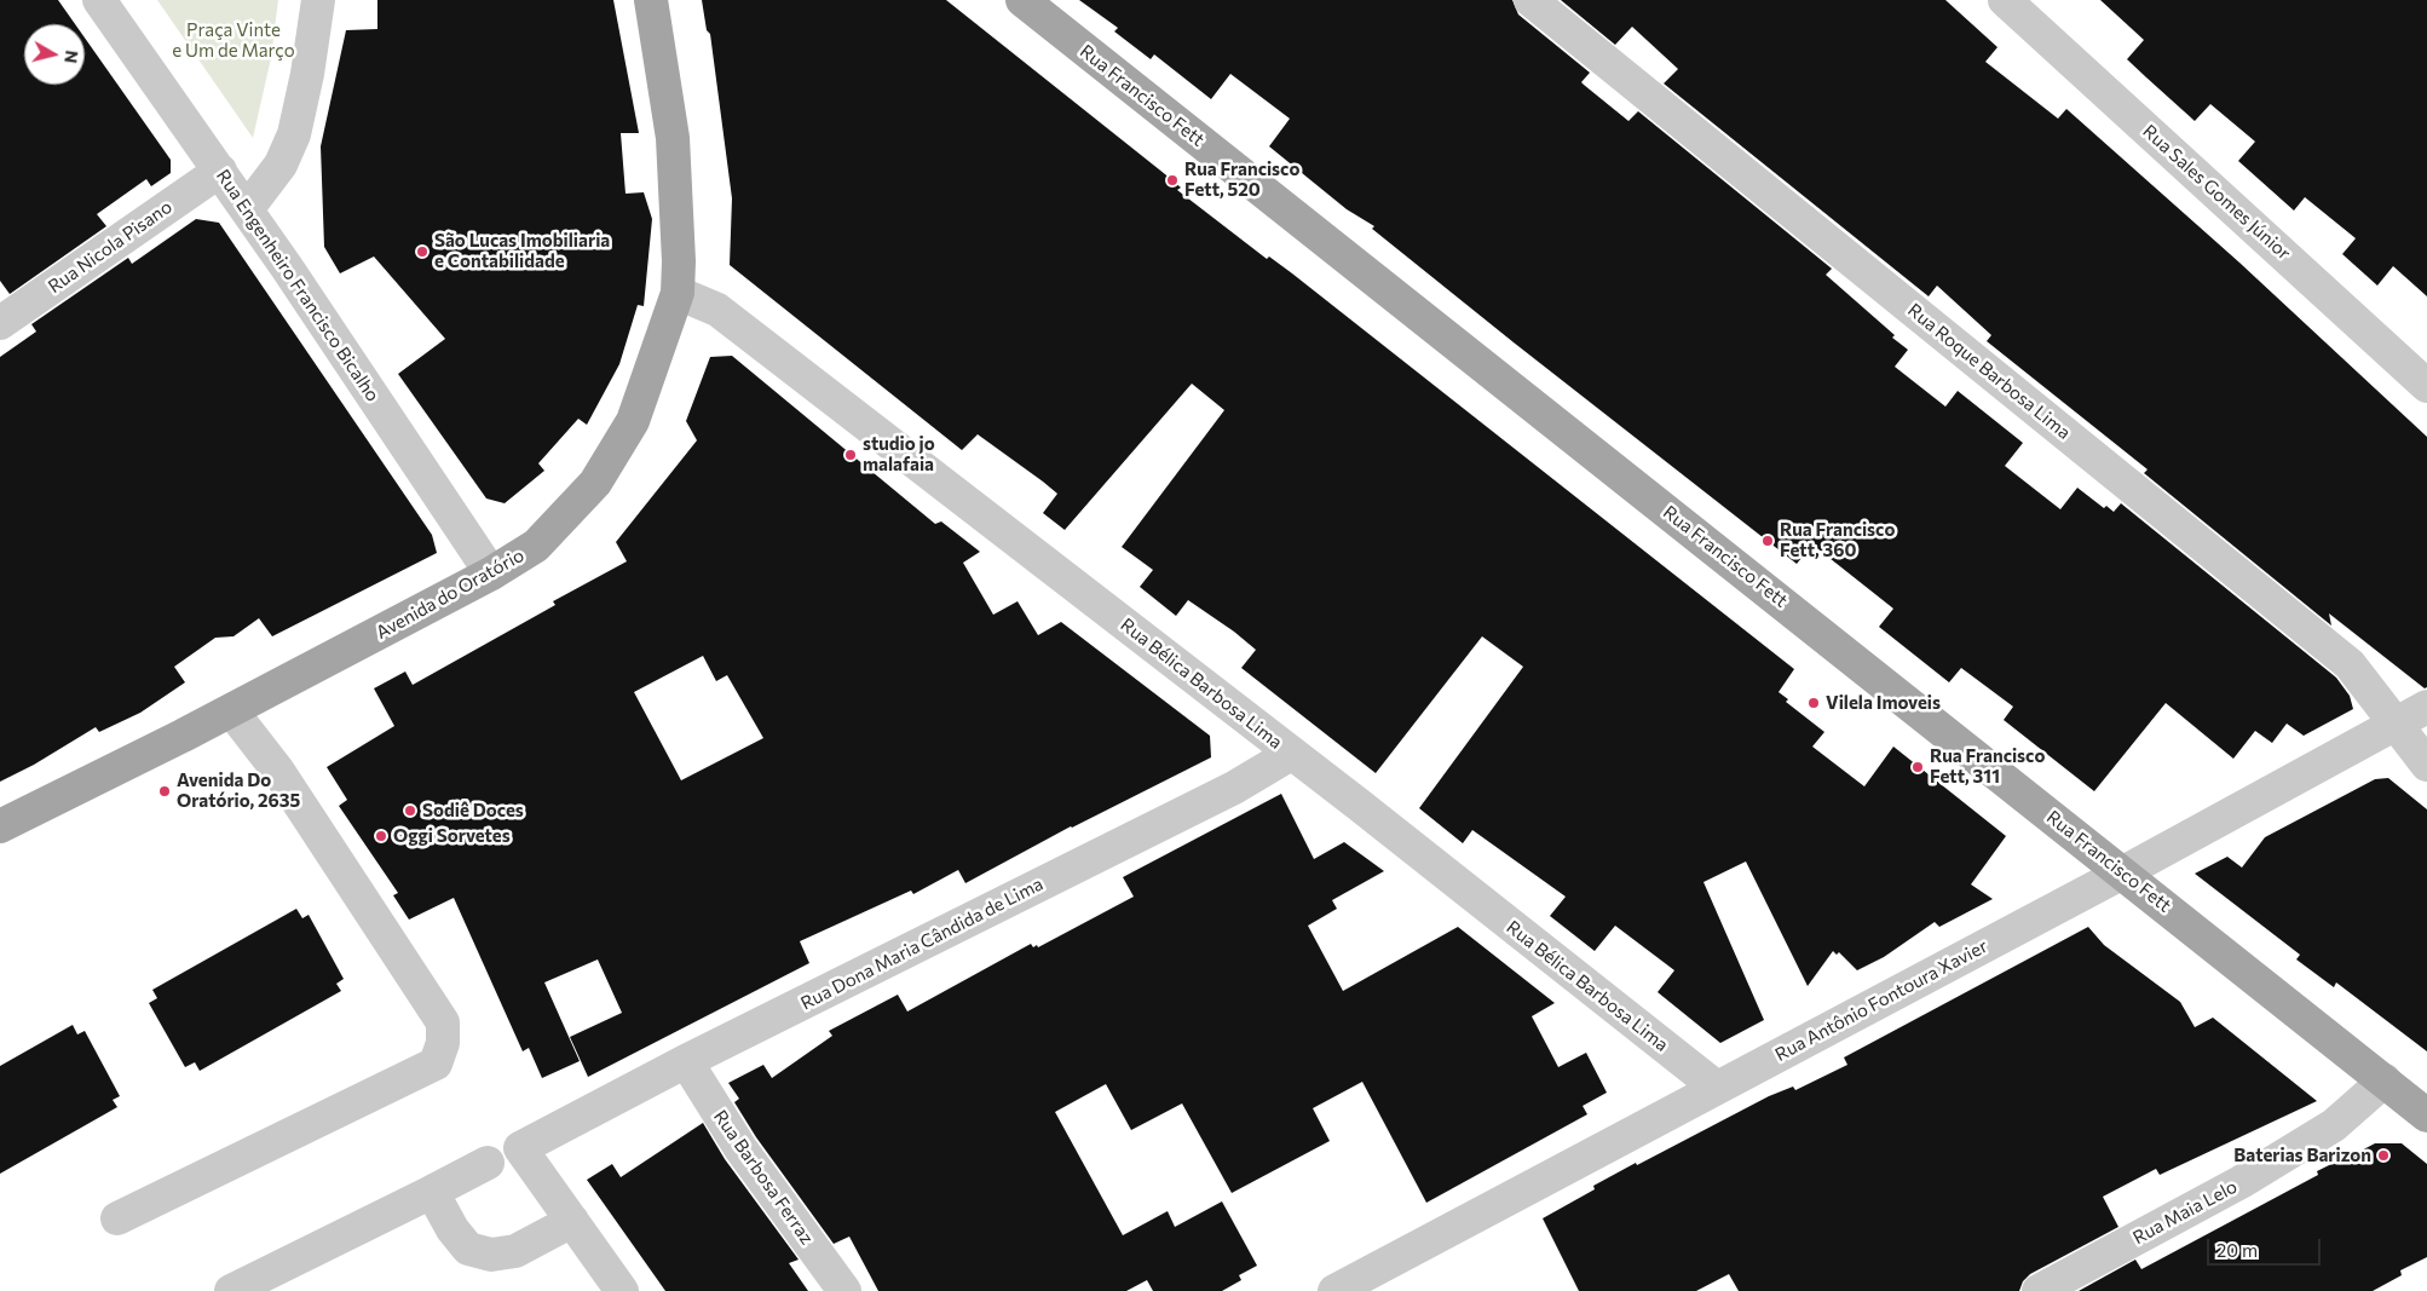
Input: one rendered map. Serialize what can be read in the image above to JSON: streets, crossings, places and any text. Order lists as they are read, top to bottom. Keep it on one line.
{"streets":{"main road":["Rua Francisco Fett","Avenida do Oratório"],"street":["Rua Sales Gomes Júnior","Rua Nicola Pisano","Rua Engenheiro Francisco Bicalho","Rua Roque Barbosa Lima","Rua Bélica Barbosa Lima","Rua Dona Maria Cândida de Lima","Rua Antônio Fontoura Xavier","Rua Barbosa Ferraz","Rua Maia Lelo"]},"crossings":[["Rua Francisco Fett","Rua Antônio Fontoura Xavier"],["Rua Francisco Fett","Rua Maia Lelo"],["Rua Nicola Pisano","Rua Engenheiro Francisco Bicalho"],["Rua Engenheiro Francisco Bicalho","Avenida do Oratório"],["Rua Roque Barbosa Lima","Rua Antônio Fontoura Xavier"],["Avenida do Oratório","Rua Bélica Barbosa Lima"],["Rua Bélica Barbosa Lima","Rua Dona Maria Cândida de Lima"],["Rua Bélica Barbosa Lima","Rua Antônio Fontoura Xavier"],["Rua Dona Maria Cândida de Lima","Rua Barbosa Ferraz"]],"parks":["Praça Vinte e Um de Março"],"places":["Rua Francisco Fett, 520","São Lucas Imobiliaria e Contabilidade","studio jo malafaia","Rua Francisco Fett, 360","Vilela Imoveis","Rua Francisco Fett, 311","Avenida Do Oratório, 2635","Sodiê Doces","Oggi Sorvetes","Baterias Barizon"],"scale_bar":"20 m","north":"right"}
